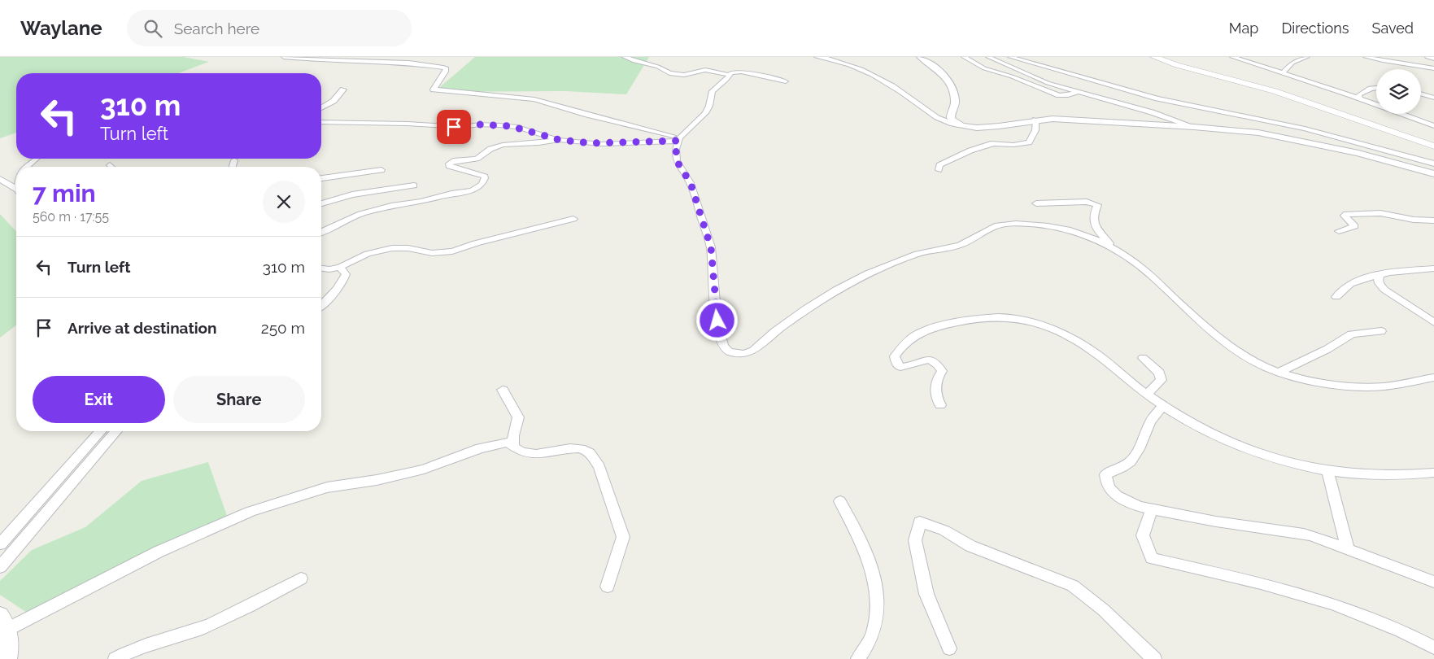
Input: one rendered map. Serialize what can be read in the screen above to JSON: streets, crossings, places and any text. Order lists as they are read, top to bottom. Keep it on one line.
{"page":{"header":"Waylane","search":"Search here","nav":["Map","Directions","Saved"],"turn":["310 m","Turn left"],"heading":["7 min","560 m · 17:55"],"list":[{"name":"Turn left","value":"310 m"},{"name":"Arrive at destination","value":"250 m"}],"buttons":["Exit","Share"]}}
